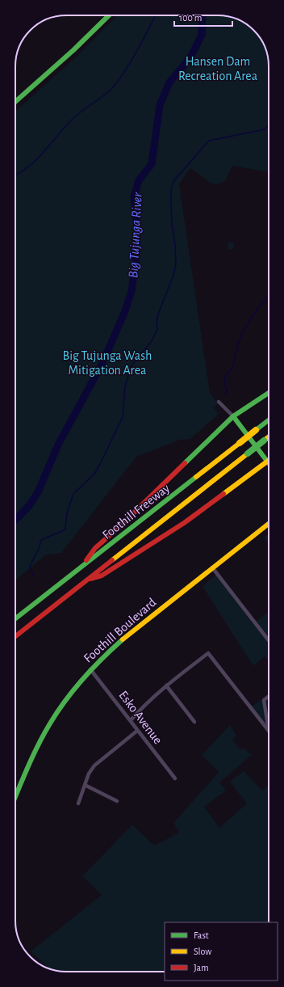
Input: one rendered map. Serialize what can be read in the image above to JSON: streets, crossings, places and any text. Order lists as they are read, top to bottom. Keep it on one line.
{"streets":{"main road":["Foothill Freeway","Foothill Boulevard"],"street":["Esko Avenue"]},"crossings":[["Foothill Boulevard","Esko Avenue"]],"water":["Big Tujunga River"],"parks":["Hansen Dam Recreation Area","Big Tujunga Wash Mitigation Area"],"legend":["Fast","Slow","Jam"],"scale_bar":"100 m"}
